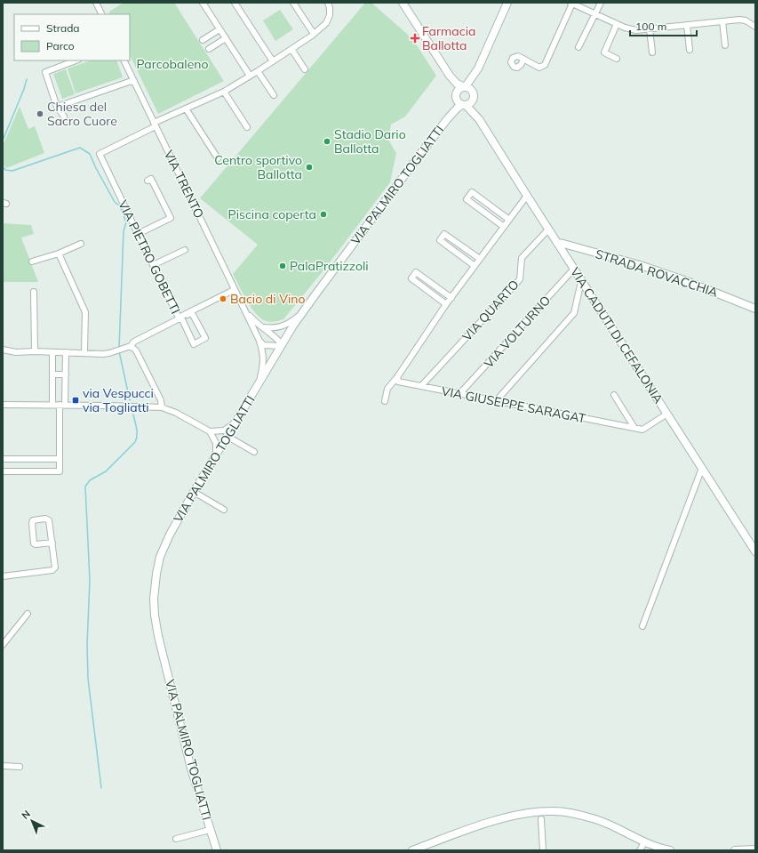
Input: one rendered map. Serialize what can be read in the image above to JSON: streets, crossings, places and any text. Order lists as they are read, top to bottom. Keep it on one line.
{"streets":{"street":["VIA TRENTO","VIA PALMIRO TOGLIATTI","VIA PIETRO GOBETTI","STRADA ROVACCHIA","VIA QUARTO","VIA VOLTURNO","VIA CADUTI DI CEFALONIA","VIA GIUSEPPE SARAGAT"]},"crossings":[["VIA TRENTO","VIA PALMIRO TOGLIATTI"],["VIA TRENTO","VIA PIETRO GOBETTI"],["VIA PALMIRO TOGLIATTI","VIA CADUTI DI CEFALONIA"],["STRADA ROVACCHIA","VIA CADUTI DI CEFALONIA"],["VIA QUARTO","VIA CADUTI DI CEFALONIA"],["VIA QUARTO","VIA GIUSEPPE SARAGAT"],["VIA VOLTURNO","VIA CADUTI DI CEFALONIA"],["VIA VOLTURNO","VIA GIUSEPPE SARAGAT"],["VIA CADUTI DI CEFALONIA","VIA GIUSEPPE SARAGAT"]],"parks":["Parcobaleno"],"places":{"health":["Farmacia Ballotta"],"other":["Chiesa del Sacro Cuore","Stadio Dario Ballotta","Centro sportivo Ballotta","Piscina coperta","PalaPratizzoli","Bacio di Vino"],"transit":["via Vespucci via Togliatti"]},"legend":["Strada","Parco"],"scale_bar":"100 m","north":"top left"}
